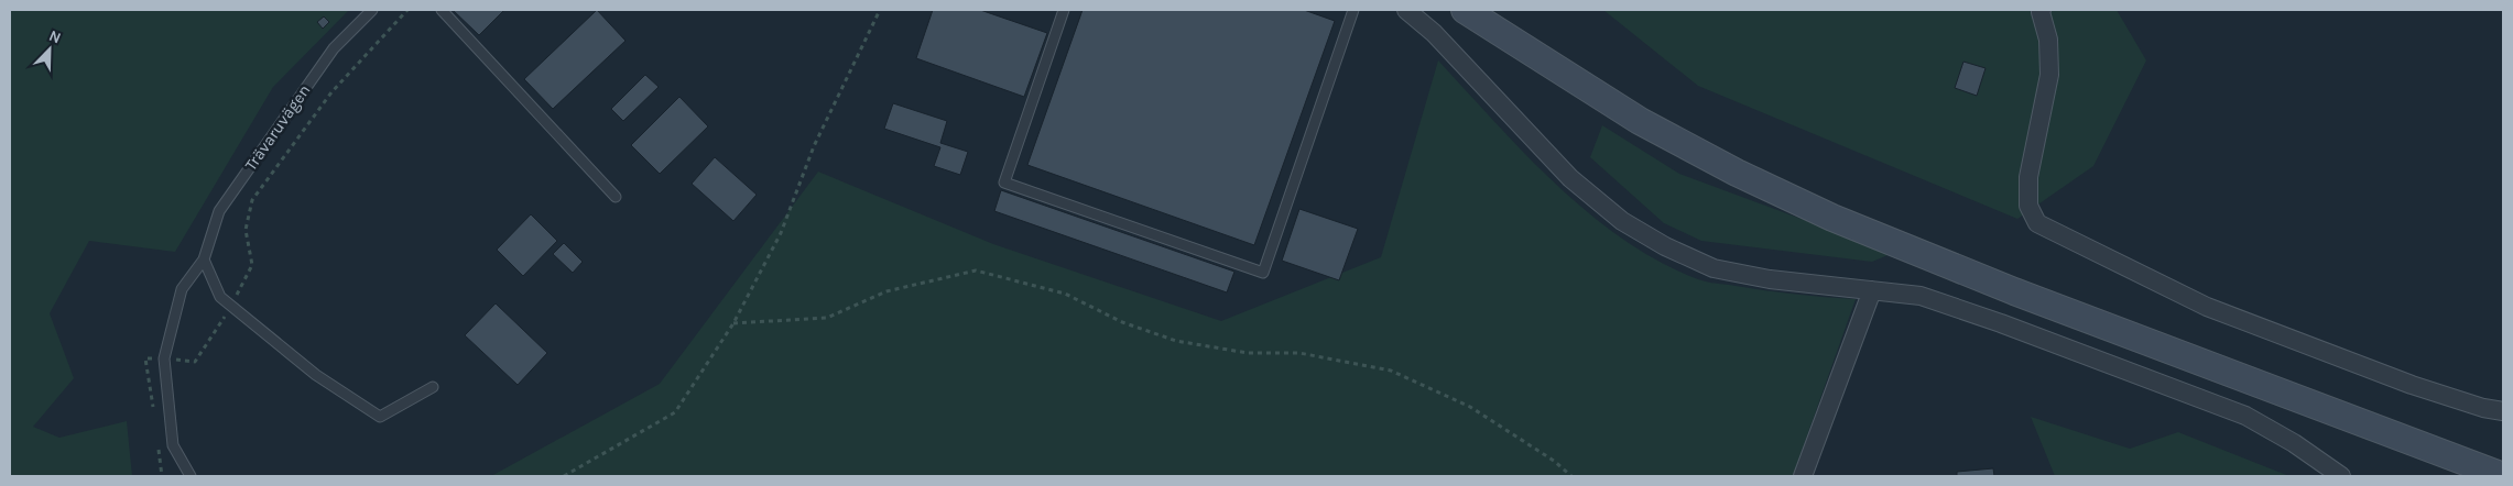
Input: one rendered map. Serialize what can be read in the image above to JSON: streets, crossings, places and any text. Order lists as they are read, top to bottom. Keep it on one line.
{"streets":{"lane":["Trävaruvägen"]},"north":"top right"}
